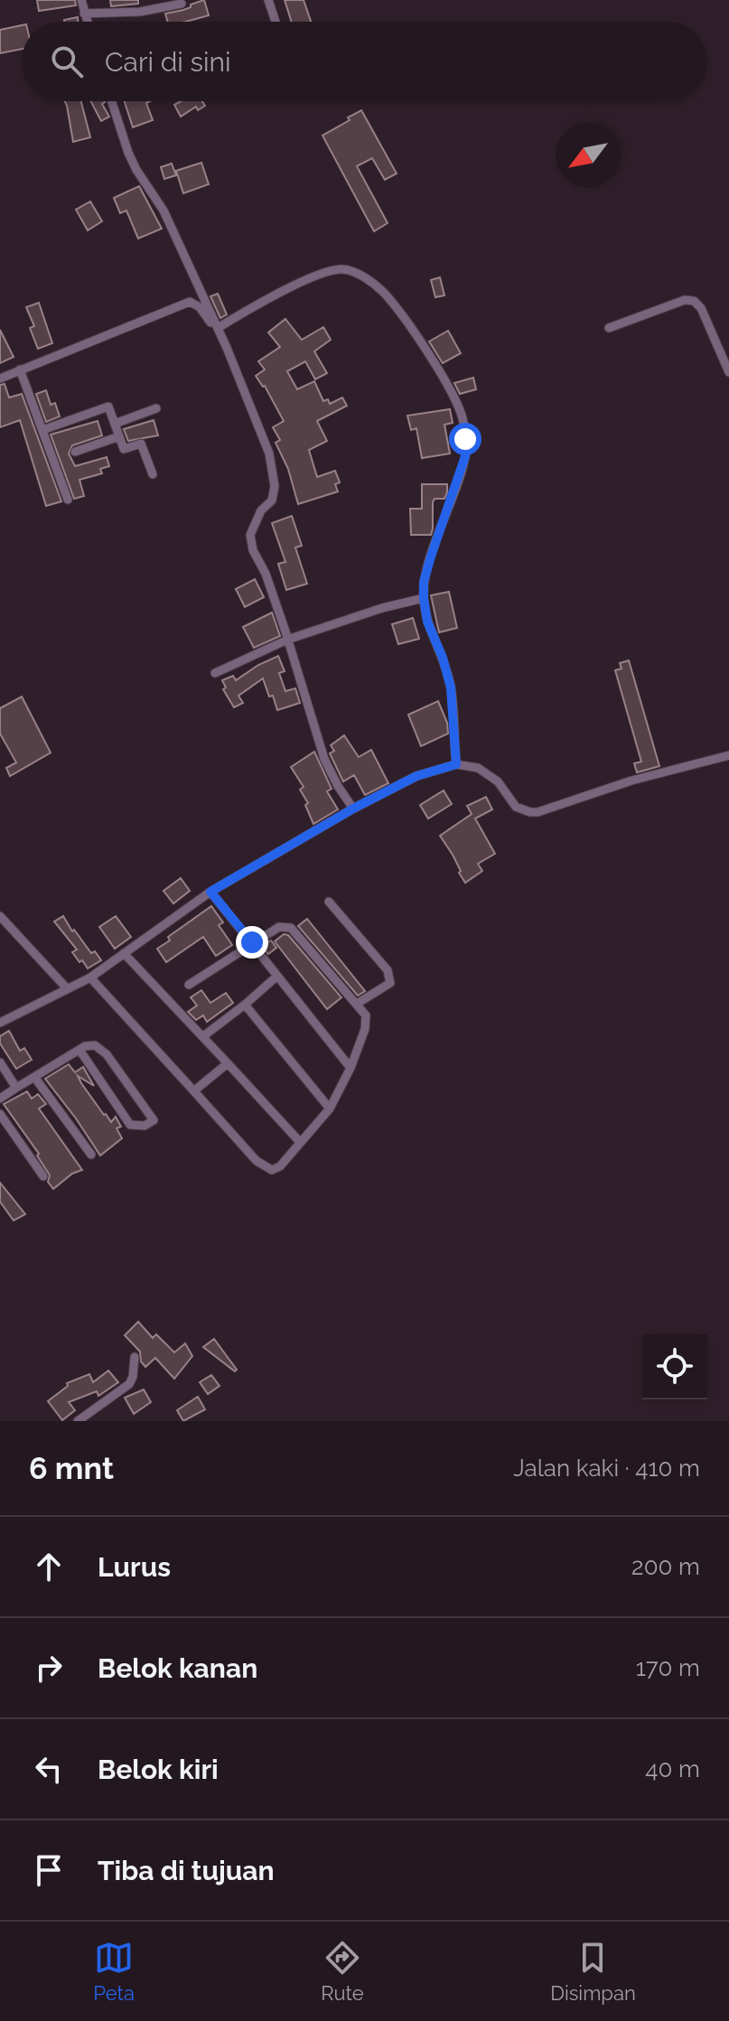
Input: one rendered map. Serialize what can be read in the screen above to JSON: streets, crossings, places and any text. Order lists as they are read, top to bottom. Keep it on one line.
{"north":"bottom left","page":{"search":"Cari di sini","heading":["6 mnt","Jalan kaki · 410 m"],"list":[["Lurus","200 m"],["Belok kanan","170 m"],["Belok kiri","40 m"],"Tiba di tujuan"],"nav":["Peta","Rute","Disimpan"]}}
